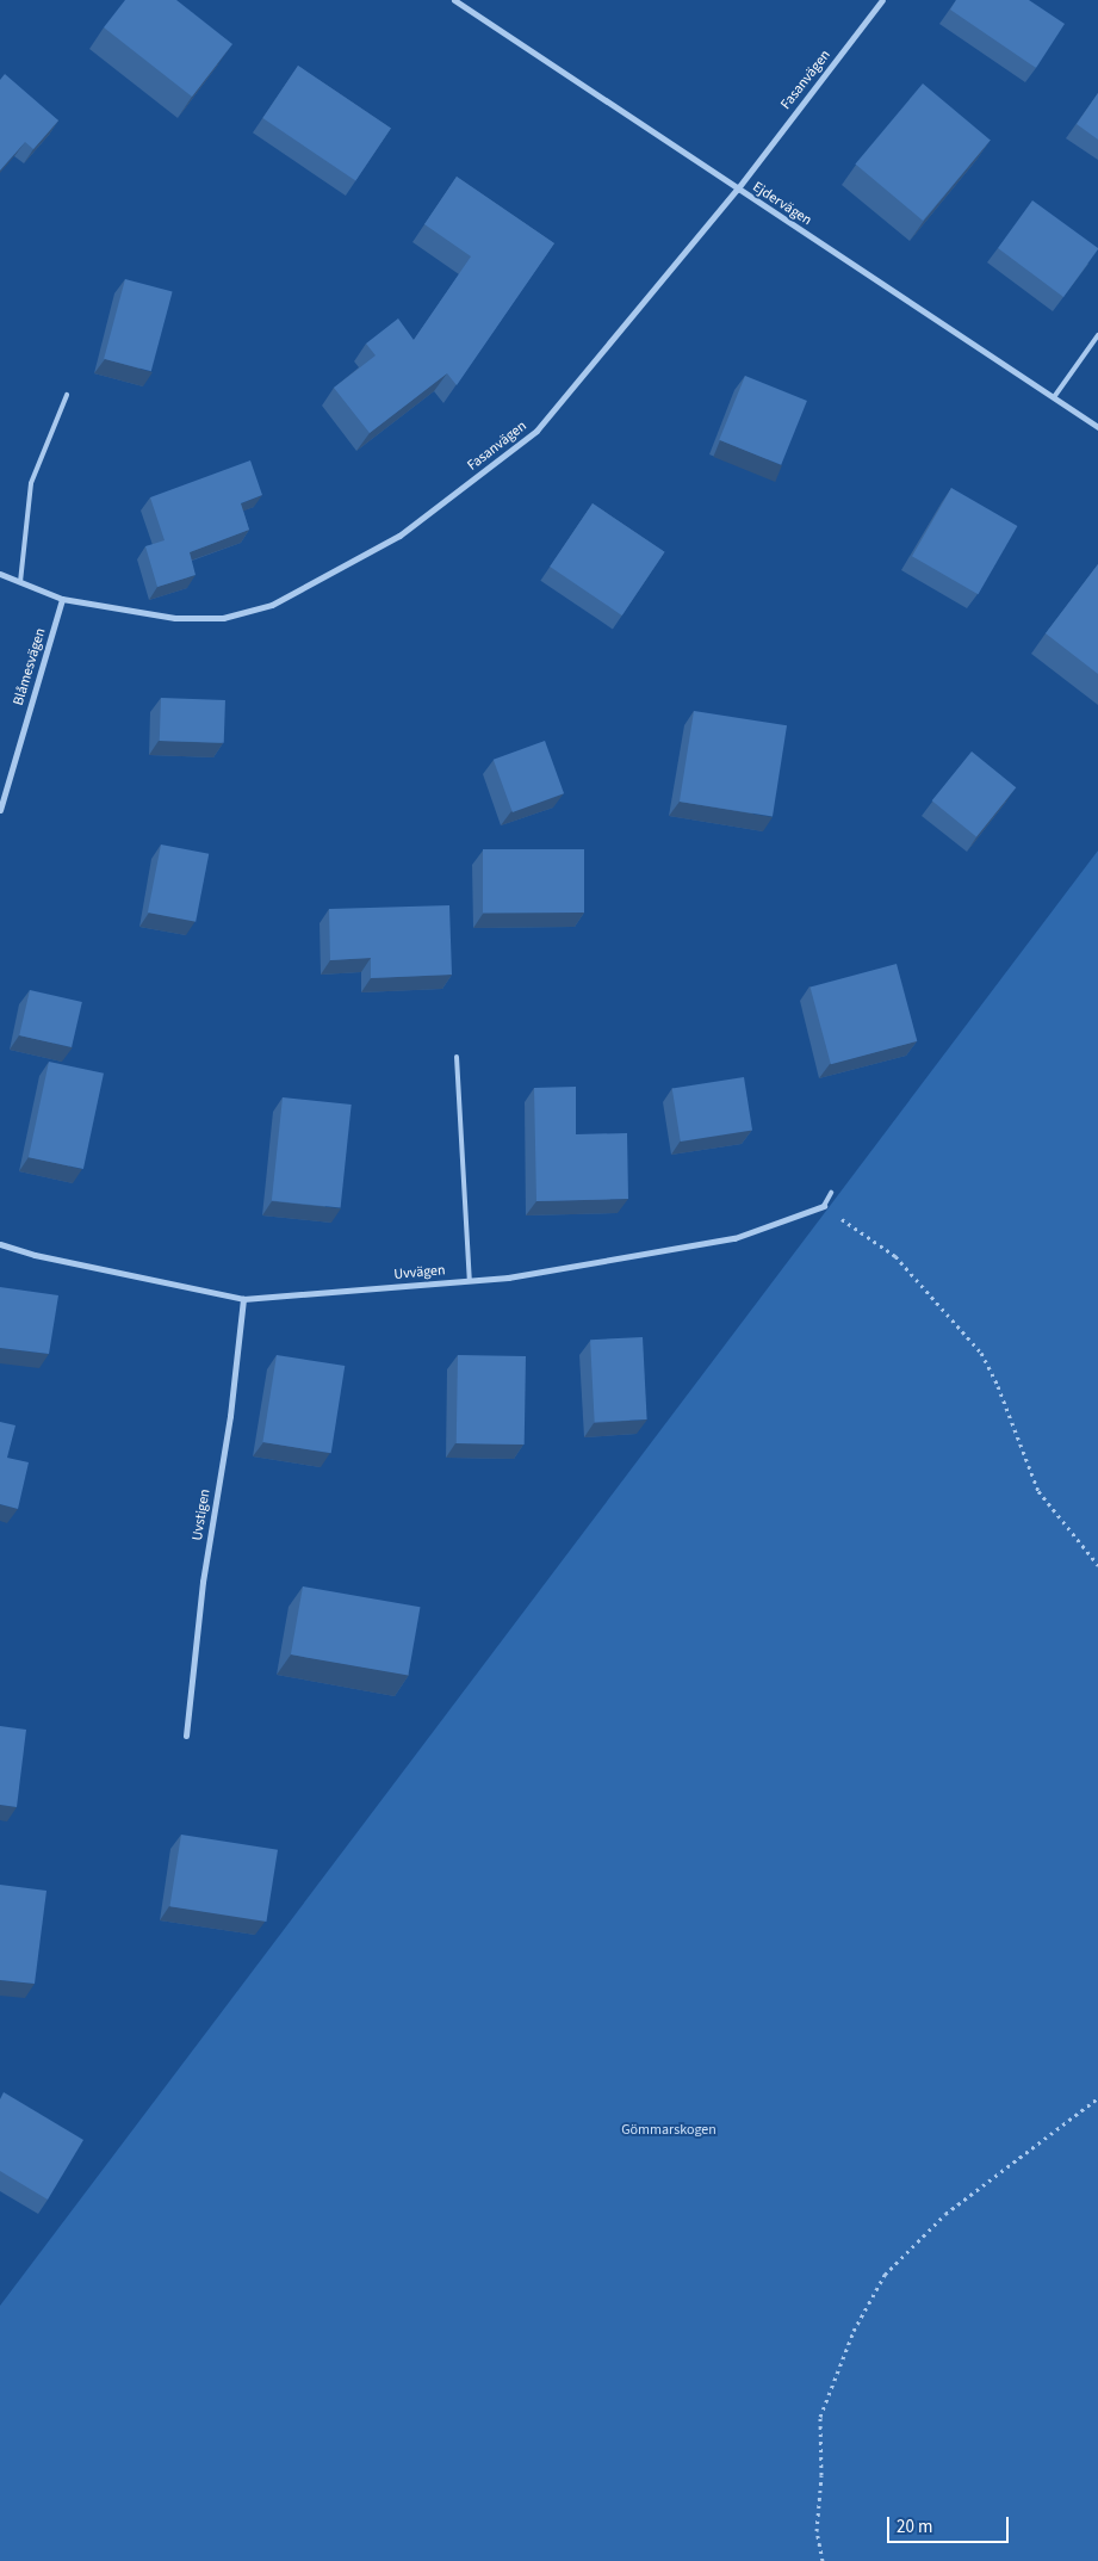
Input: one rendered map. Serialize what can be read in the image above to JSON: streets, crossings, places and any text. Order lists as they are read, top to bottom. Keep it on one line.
{"streets":{"street":["Fasanvägen","Ejdervägen","Blåmesvägen","Uvvägen","Uvstigen"]},"crossings":[["Fasanvägen","Ejdervägen"],["Fasanvägen","Blåmesvägen"],["Uvvägen","Uvstigen"]],"parks":["Gömmarskogen"],"scale_bar":"20 m"}
